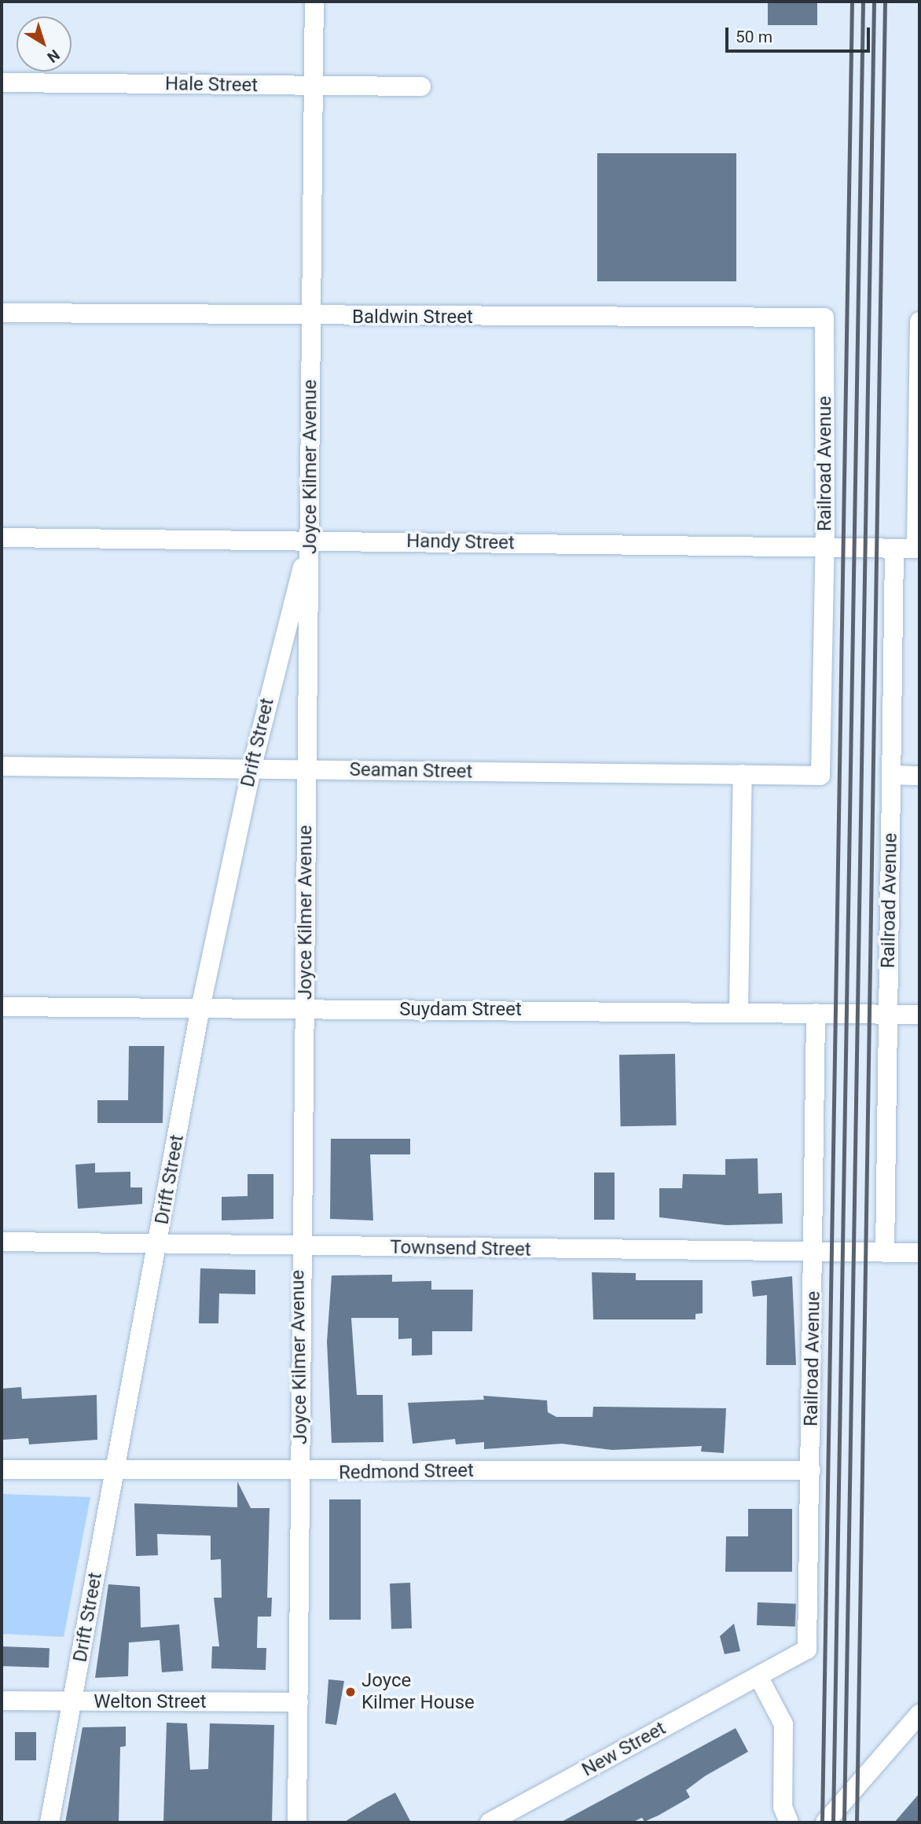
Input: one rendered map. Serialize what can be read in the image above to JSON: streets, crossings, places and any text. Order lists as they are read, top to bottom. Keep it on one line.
{"streets":{"street":["Hale Street","Baldwin Street","Railroad Avenue","Joyce Kilmer Avenue","Handy Street","Drift Street","Seaman Street","Suydam Street","Townsend Street","Redmond Street","Welton Street","New Street"]},"crossings":[["Hale Street","Joyce Kilmer Avenue"],["Baldwin Street","Railroad Avenue"],["Baldwin Street","Joyce Kilmer Avenue"],["Railroad Avenue","Handy Street"],["Railroad Avenue","Seaman Street"],["Railroad Avenue","Suydam Street"],["Railroad Avenue","Townsend Street"],["Railroad Avenue","Redmond Street"],["Railroad Avenue","New Street"],["Joyce Kilmer Avenue","Handy Street"],["Joyce Kilmer Avenue","Drift Street"],["Joyce Kilmer Avenue","Seaman Street"],["Joyce Kilmer Avenue","Suydam Street"],["Joyce Kilmer Avenue","Townsend Street"],["Joyce Kilmer Avenue","Redmond Street"],["Joyce Kilmer Avenue","Welton Street"],["Handy Street","Drift Street"],["Drift Street","Seaman Street"],["Drift Street","Suydam Street"],["Drift Street","Townsend Street"],["Drift Street","Redmond Street"],["Drift Street","Welton Street"]],"places":["Joyce Kilmer House"],"scale_bar":"50 m","north":"bottom right"}
